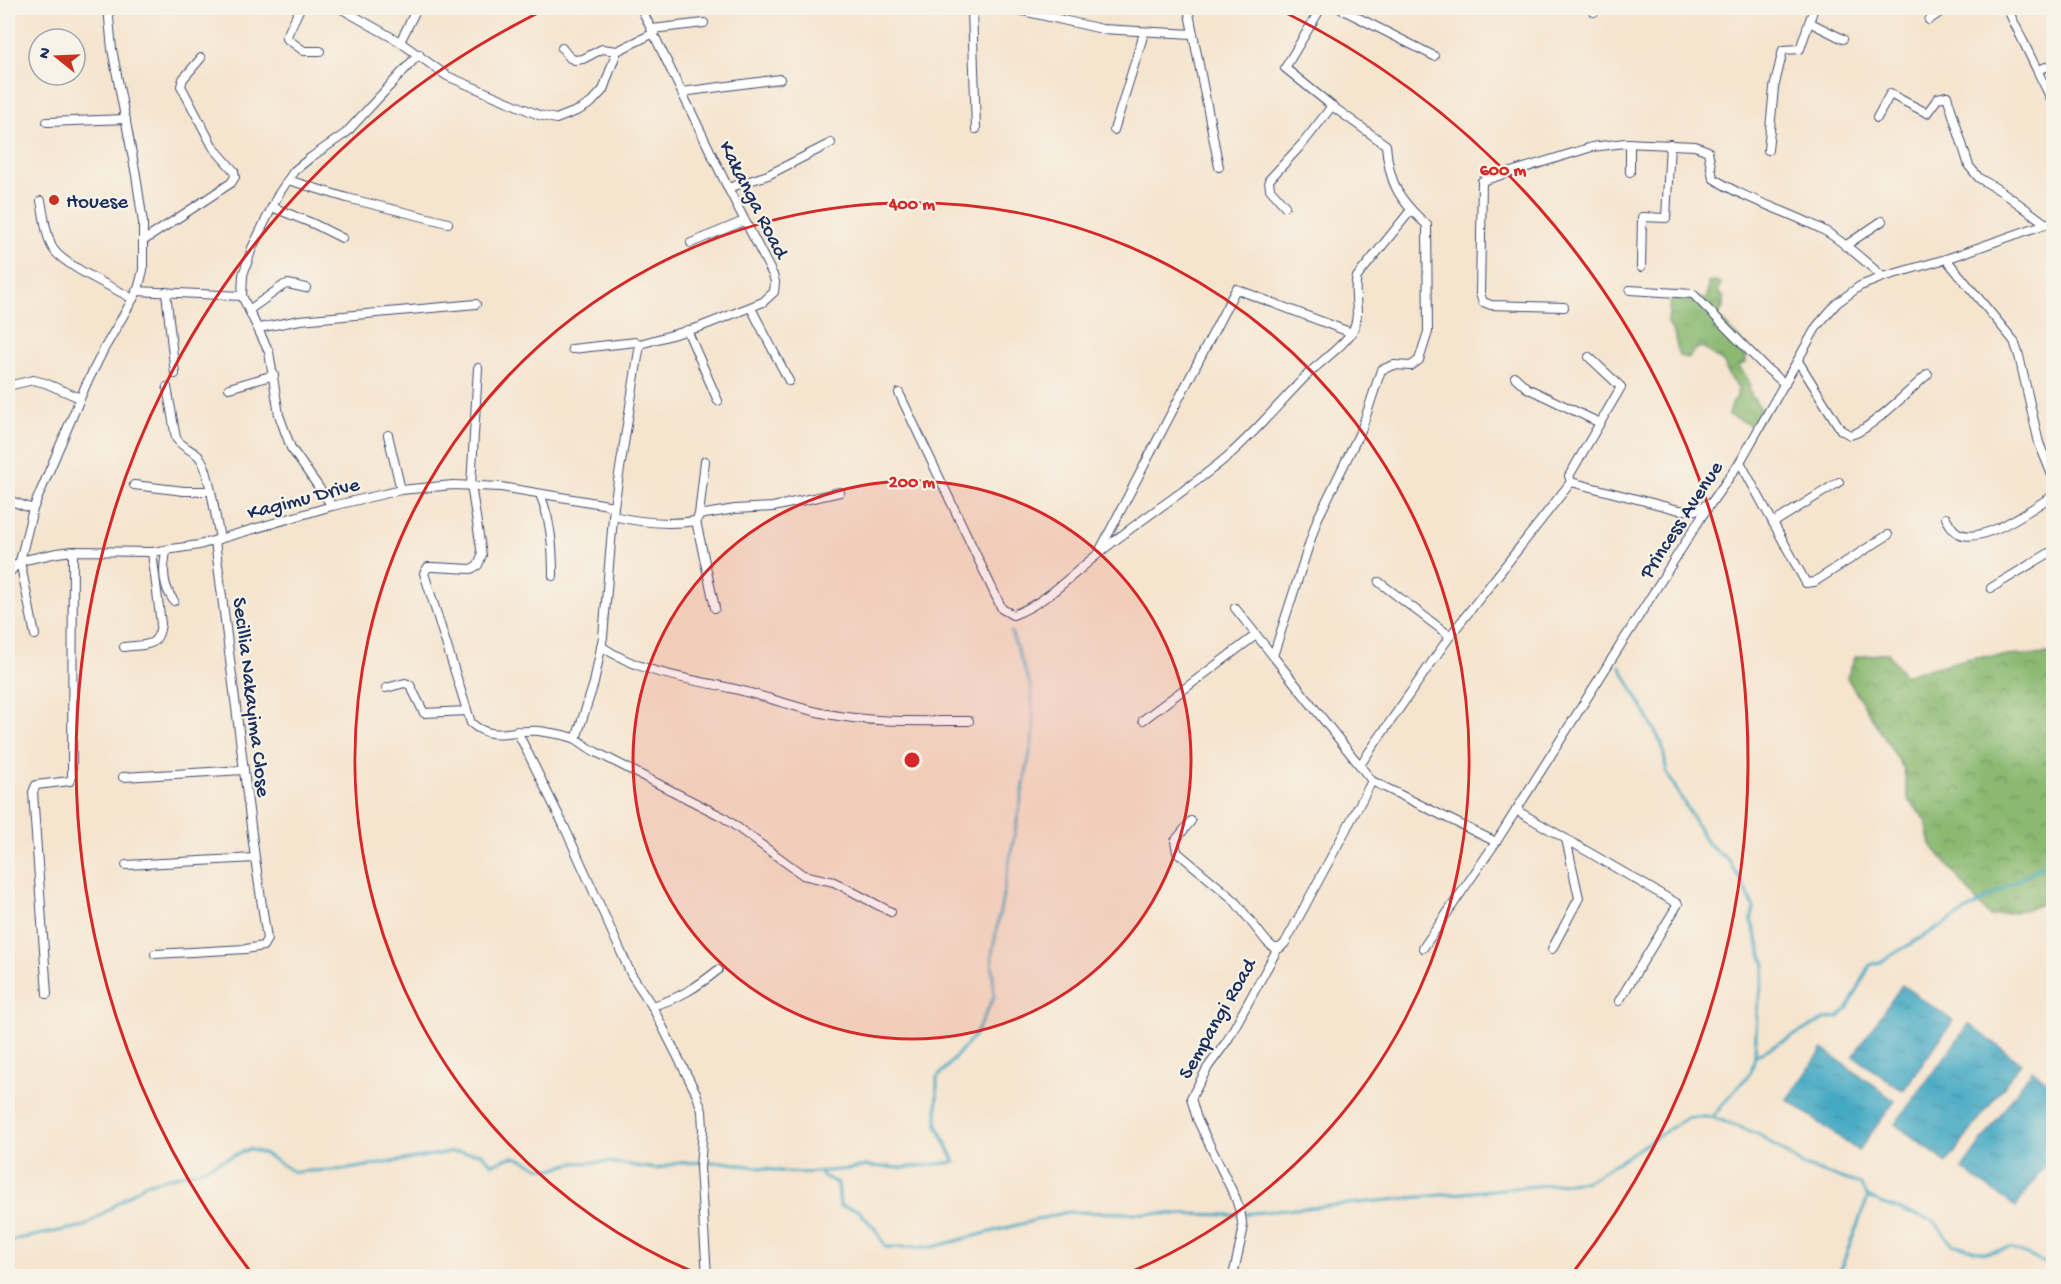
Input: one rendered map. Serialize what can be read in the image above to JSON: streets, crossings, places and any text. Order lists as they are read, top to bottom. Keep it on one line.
{"streets":{"street":["Kakanga Road","Kagimu Drive","Princess Avenue","Secillia Nakayima Close","Sempangi Road"]},"crossings":[["Kagimu Drive","Secillia Nakayima Close"]],"places":["Houese"],"north":"left","rings":["600 m","400 m","200 m"]}
